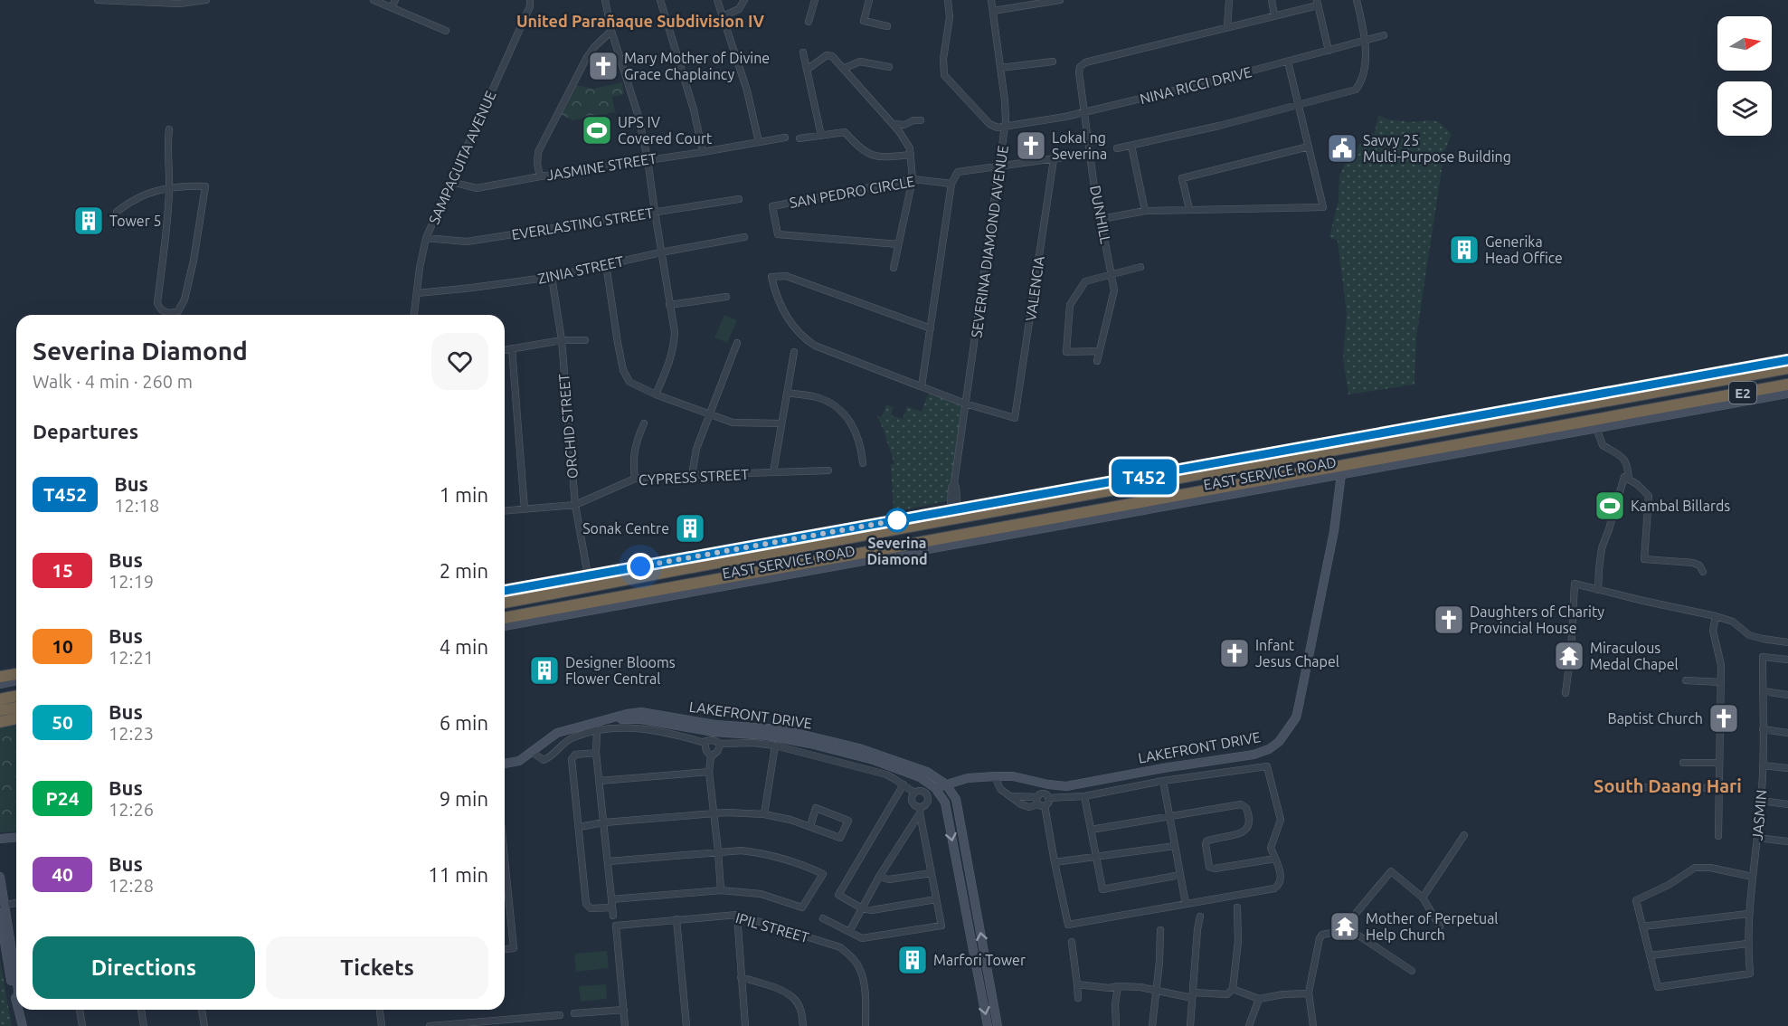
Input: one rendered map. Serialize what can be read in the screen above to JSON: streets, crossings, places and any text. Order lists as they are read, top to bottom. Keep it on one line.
{"streets":{"highway":["E2"],"main road":["EAST SERVICE ROAD","LAKEFRONT DRIVE"],"street":["NINA RICCI DRIVE","SAMPAGUITA AVENUE","JASMINE STREET","SAN PEDRO CIRCLE","DUNHILL","EVERLASTING STREET","SEVERINA DIAMOND AVENUE","ZINIA STREET","VALENCIA","ORCHID STREET","CYPRESS STREET","JASMIN","IPIL STREET"]},"crossings":[["NINA RICCI DRIVE","DUNHILL"],["NINA RICCI DRIVE","SEVERINA DIAMOND AVENUE"],["SAMPAGUITA AVENUE","JASMINE STREET"],["SAMPAGUITA AVENUE","EVERLASTING STREET"],["SAMPAGUITA AVENUE","ZINIA STREET"],["SEVERINA DIAMOND AVENUE","VALENCIA"],["ZINIA STREET","ORCHID STREET"],["ORCHID STREET","CYPRESS STREET"],["EAST SERVICE ROAD","LAKEFRONT DRIVE"]],"districts":["United Parañaque Subdivision IV","South Daang Hari"],"places":{"church":["Mary Mother of Divine Grace Chaplaincy","Lokal ng Severina","Daughters of Charity Provincial House","Infant Jesus Chapel","Baptist Church"],"sports":["UPS IV Covered Court","Kambal Billards"],"public building":["Savvy 25 Multi-Purpose Building"],"building":["Tower 5","Generika Head Office","Sonak Centre","Designer Blooms Flower Central","Marfori Tower"],"other":["Severina Diamond"],"temple":["Miraculous Medal Chapel","Mother of Perpetual Help Church"]},"lines":["bus line T452"],"north":"right","page":{"on_map":"T452","heading":[["Severina Diamond","Walk · 4 min · 260 m"],"Departures"],"list":[{"mark":"T452","name":"Bus","note":"12:18","value":"1 min"},{"mark":"15","name":"Bus","note":"12:19","value":"2 min"},{"mark":"10","name":"Bus","note":"12:21","value":"4 min"},{"mark":"50","name":"Bus","note":"12:23","value":"6 min"},{"mark":"P24","name":"Bus","note":"12:26","value":"9 min"},{"mark":"40","name":"Bus","note":"12:28","value":"11 min"}],"buttons":["Directions","Tickets"]}}
